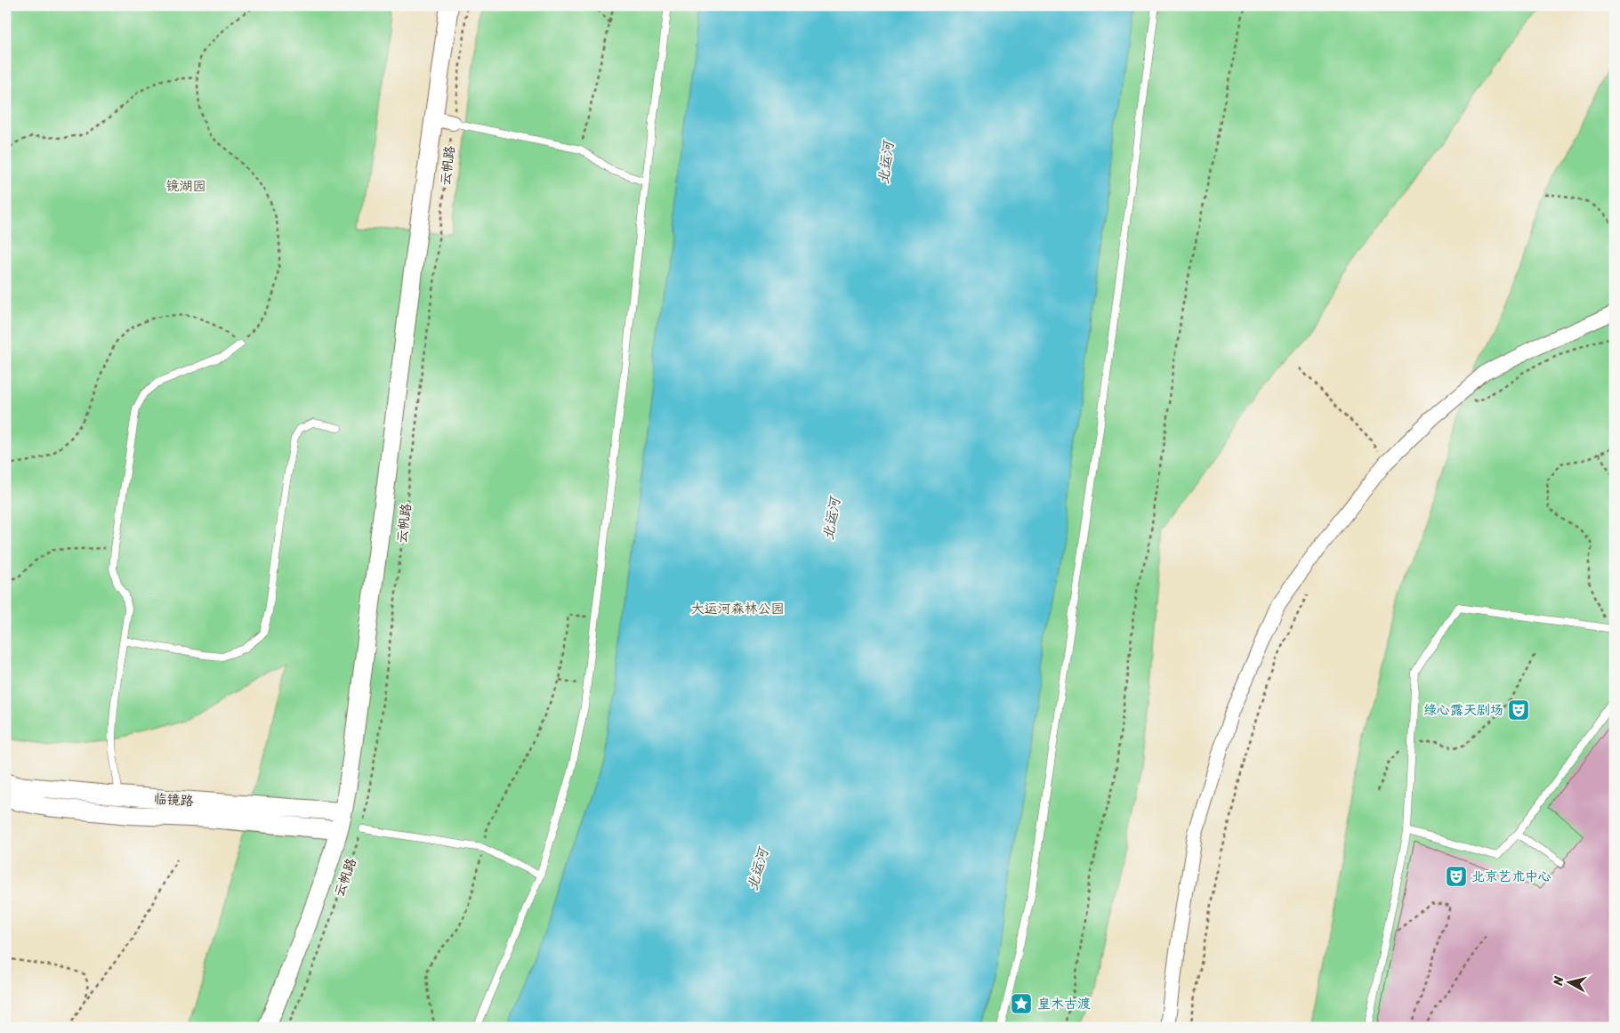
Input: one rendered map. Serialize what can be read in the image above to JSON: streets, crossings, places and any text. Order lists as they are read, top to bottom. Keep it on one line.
{"streets":{"street":["云帆路","临镜路"]},"crossings":[["云帆路","临镜路"]],"water":["北运河"],"parks":["镜湖园","大运河森林公园"],"places":{"theatre":["绿心露天剧场","北京艺术中心"],"place":["皇木古渡"]},"north":"left"}
